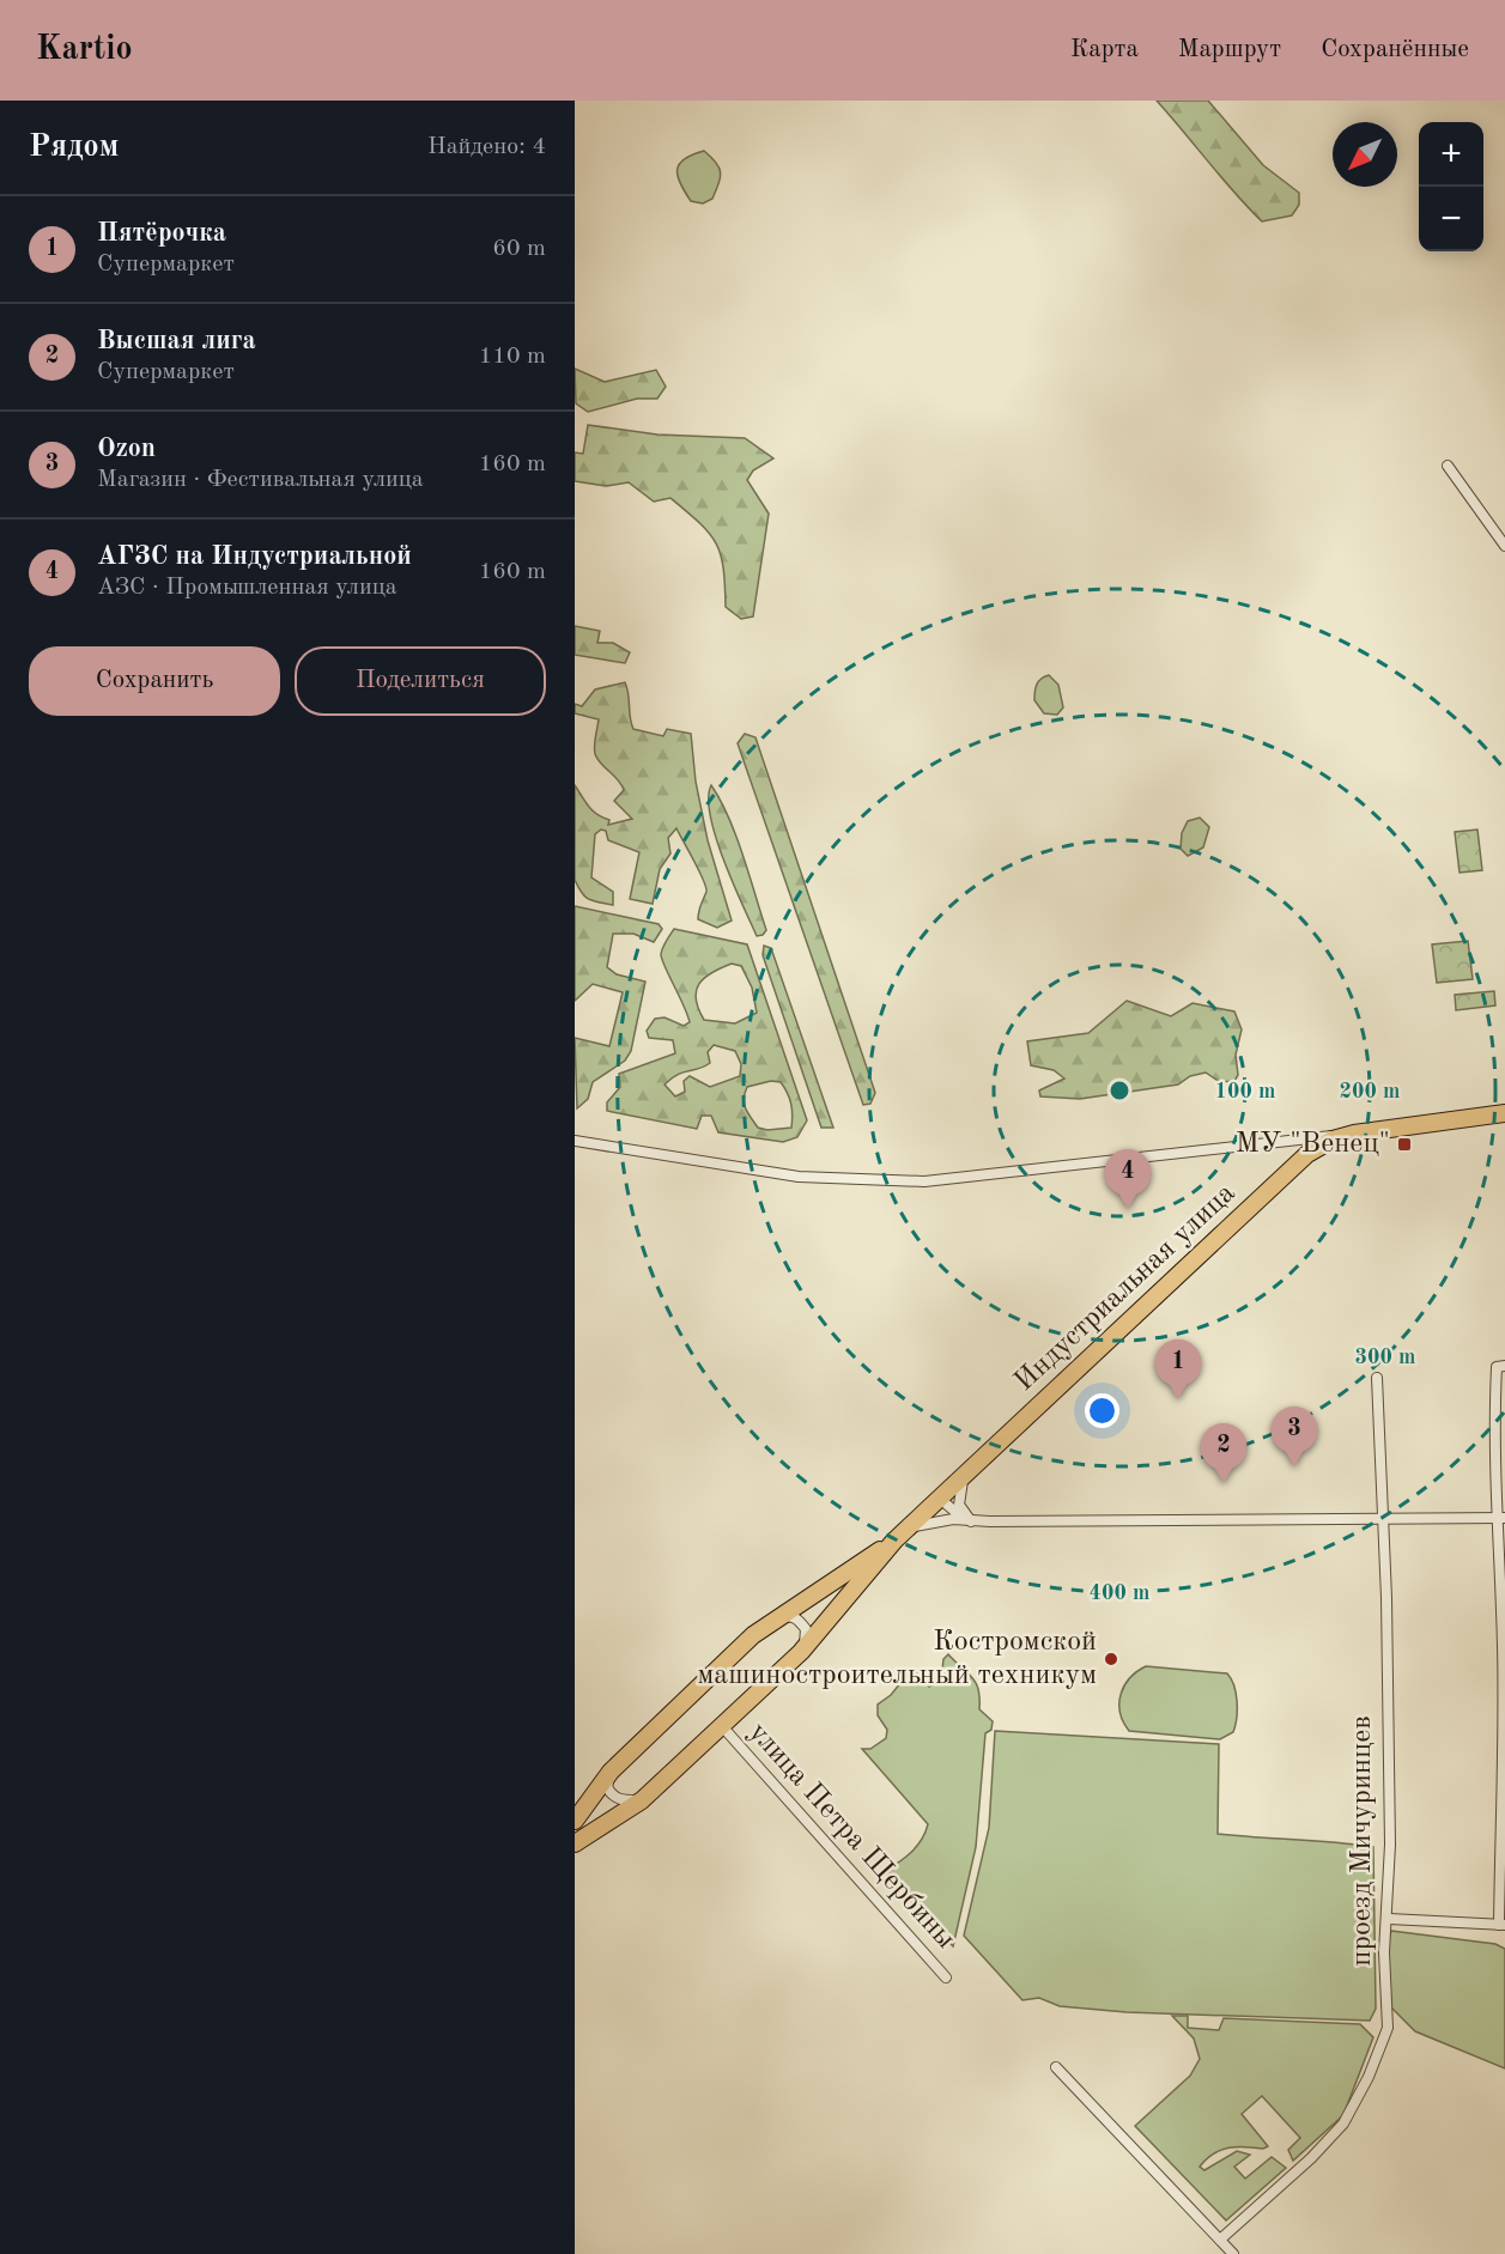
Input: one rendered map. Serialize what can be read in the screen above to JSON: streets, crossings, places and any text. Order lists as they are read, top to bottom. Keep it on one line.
{"streets":{"highway":["Индустриальная улица"],"street":["улица Петра Щербины","проезд Мичуринцев"]},"crossings":[["Индустриальная улица","улица Петра Щербины"]],"places":{"transit":["МУ \"Венец\""],"other":["Костромской машиностроительный техникум"]},"north":"bottom left","page":{"header":"Kartio","nav":["Карта","Маршрут","Сохранённые"],"heading":["Рядом","Найдено: 4"],"map_buttons":["+","−"],"list":[{"mark":"1","name":"Пятёрочка","note":"Супермаркет","value":"60 m"},{"mark":"2","name":"Высшая лига","note":"Супермаркет","value":"110 m"},{"mark":"3","name":"Ozon","note":"Магазин · Фестивальная улица","value":"160 m"},{"mark":"4","name":"АГЗС на Индустриальной","note":"АЗС · Промышленная улица","value":"160 m"}],"buttons":["Сохранить","Поделиться"],"pins":["4","1","3","2"]},"rings":["100 m","200 m","300 m","400 m"]}
